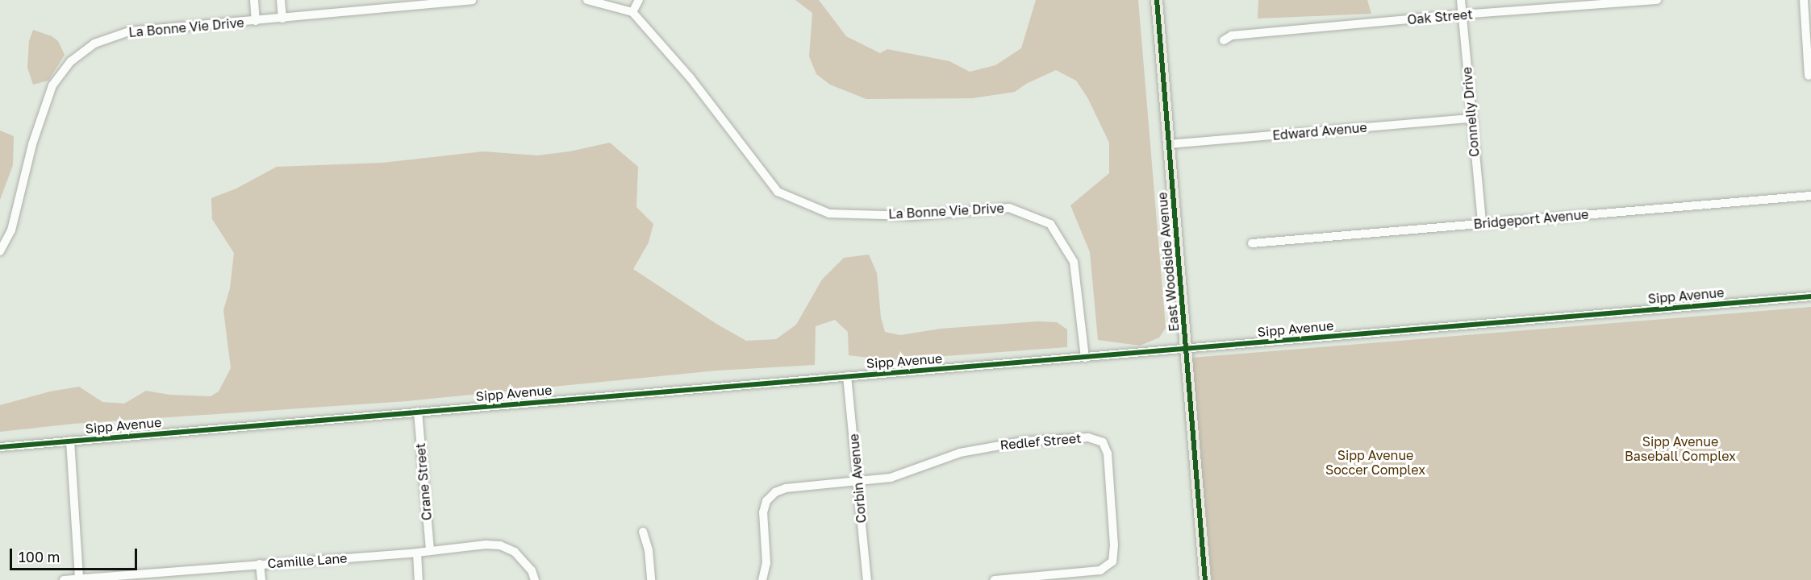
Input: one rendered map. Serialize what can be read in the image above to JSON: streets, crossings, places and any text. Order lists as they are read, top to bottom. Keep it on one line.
{"streets":{"main road":["East Woodside Avenue"],"street":["Oak Street","La Bonne Vie Drive","Connelly Drive","Edward Avenue","Bridgeport Avenue","Sipp Avenue","Redlef Street","Corbin Avenue","Crane Street","Camille Lane"]},"crossings":[["Oak Street","Connelly Drive"],["La Bonne Vie Drive","Sipp Avenue"],["Connelly Drive","Edward Avenue"],["Connelly Drive","Bridgeport Avenue"],["Edward Avenue","East Woodside Avenue"],["East Woodside Avenue","Sipp Avenue"],["Sipp Avenue","Corbin Avenue"],["Sipp Avenue","Crane Street"],["Redlef Street","Corbin Avenue"],["Crane Street","Camille Lane"]],"parks":["Sipp Avenue Baseball Complex","Sipp Avenue Soccer Complex"],"scale_bar":"100 m"}
